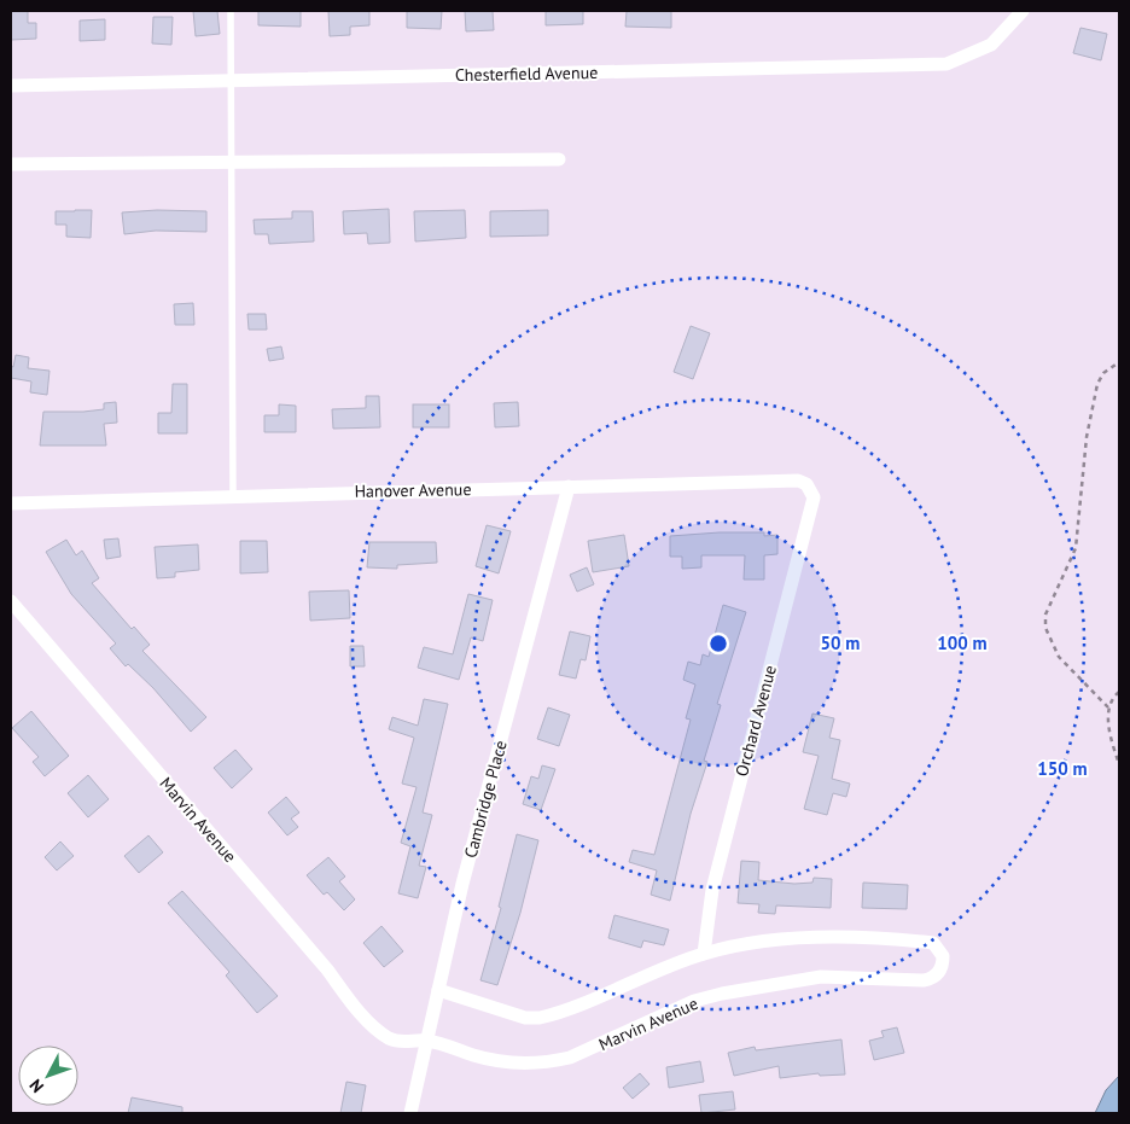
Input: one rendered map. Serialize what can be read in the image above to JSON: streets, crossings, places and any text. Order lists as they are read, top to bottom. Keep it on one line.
{"streets":{"street":["Chesterfield Avenue","Hanover Avenue","Orchard Avenue","Cambridge Place","Marvin Avenue"]},"crossings":[["Hanover Avenue","Orchard Avenue"],["Hanover Avenue","Cambridge Place"],["Orchard Avenue","Marvin Avenue"],["Cambridge Place","Marvin Avenue"]],"north":"bottom left","rings":["50 m","100 m","150 m"]}
